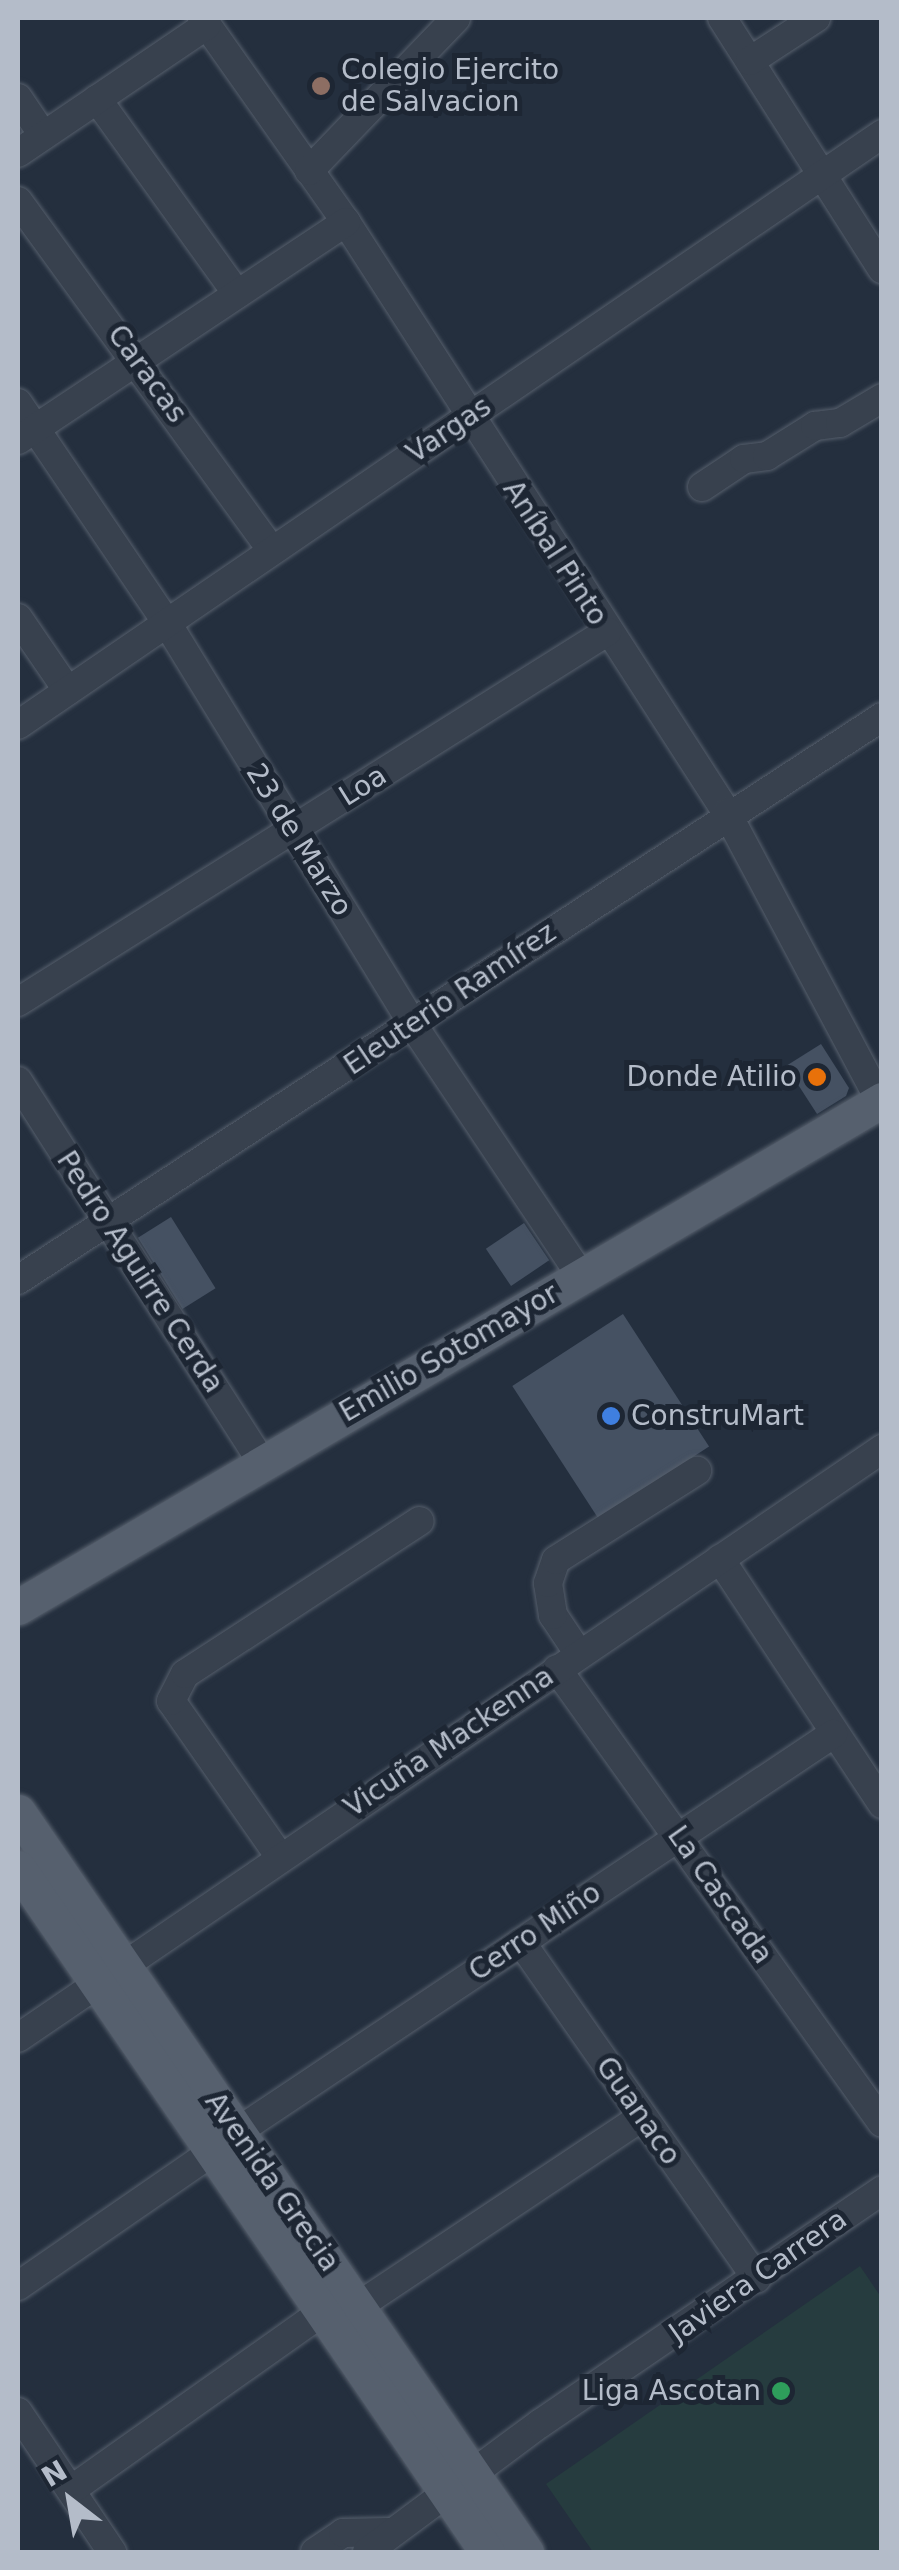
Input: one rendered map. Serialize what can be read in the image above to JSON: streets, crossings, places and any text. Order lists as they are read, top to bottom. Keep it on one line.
{"streets":{"main road":["Emilio Sotomayor","Avenida Grecia"],"street":["Caracas","Vargas","Aníbal Pinto","Loa","23 de Marzo","Eleuterio Ramírez","Pedro Aguirre Cerda","Vicuña Mackenna","La Cascada","Cerro Miño","Guanaco","Javiera Carrera"]},"crossings":[["Caracas","Vargas"],["Vargas","Aníbal Pinto"],["Vargas","23 de Marzo"],["Aníbal Pinto","Loa"],["Aníbal Pinto","Eleuterio Ramírez"],["Aníbal Pinto","Emilio Sotomayor"],["Loa","23 de Marzo"],["23 de Marzo","Eleuterio Ramírez"],["23 de Marzo","Emilio Sotomayor"],["Eleuterio Ramírez","Pedro Aguirre Cerda"],["Pedro Aguirre Cerda","Emilio Sotomayor"],["Vicuña Mackenna","La Cascada"],["Vicuña Mackenna","Avenida Grecia"],["La Cascada","Cerro Miño"],["Cerro Miño","Guanaco"],["Cerro Miño","Avenida Grecia"],["Guanaco","Javiera Carrera"],["Avenida Grecia","Javiera Carrera"]],"places":["Colegio Ejercito de Salvacion","Donde Atilio","ConstruMart","Liga Ascotan"],"north":"top left"}
